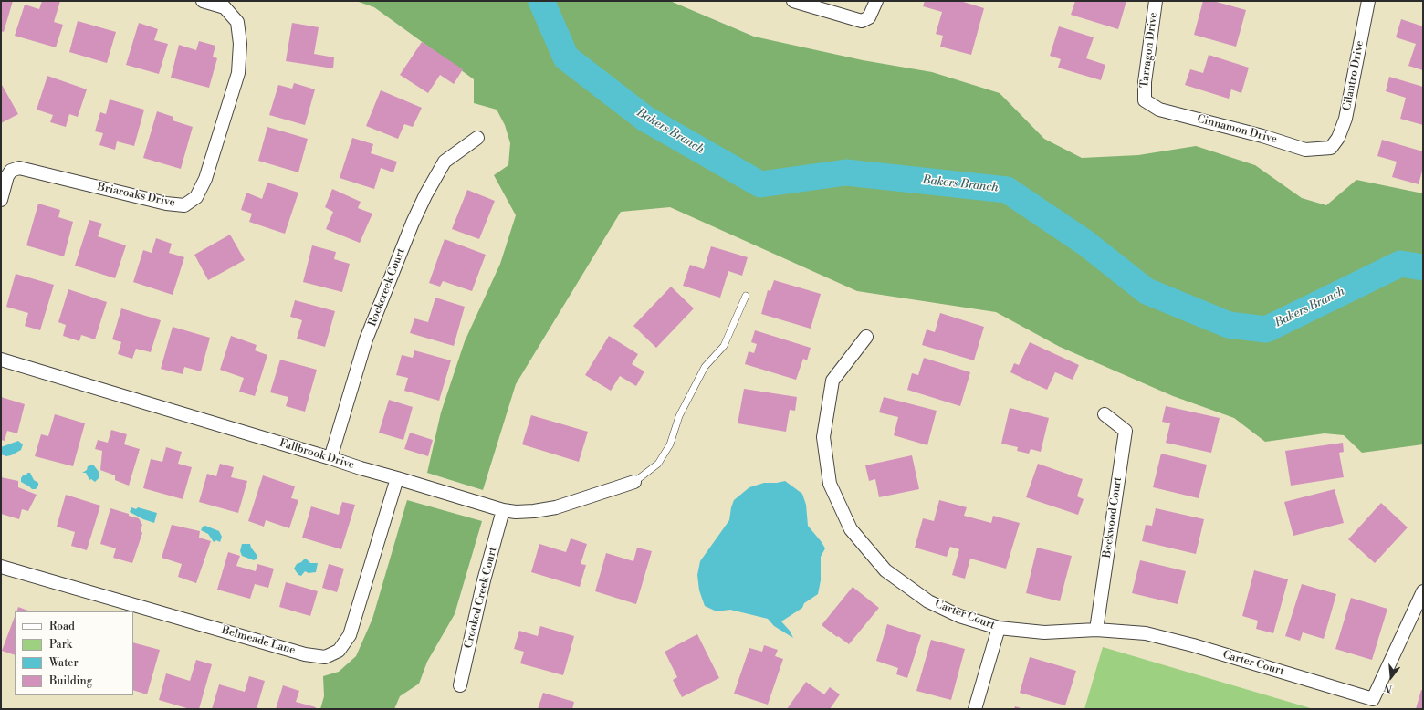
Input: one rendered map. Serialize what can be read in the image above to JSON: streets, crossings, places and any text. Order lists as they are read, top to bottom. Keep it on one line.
{"streets":{"street":["Tarragon Drive","Cilantro Drive","Cinnamon Drive","Briaroaks Drive","Rockcreek Court","Fallbrook Drive","Beckwood Court","Crooked Creek Court","Carter Court","Belmeade Lane"]},"crossings":[["Tarragon Drive","Cinnamon Drive"],["Cilantro Drive","Cinnamon Drive"],["Rockcreek Court","Fallbrook Drive"],["Fallbrook Drive","Crooked Creek Court"],["Fallbrook Drive","Belmeade Lane"],["Beckwood Court","Carter Court"]],"water":["Bakers Branch"],"legend":["Road","Park","Water","Building"],"north":"bottom"}
